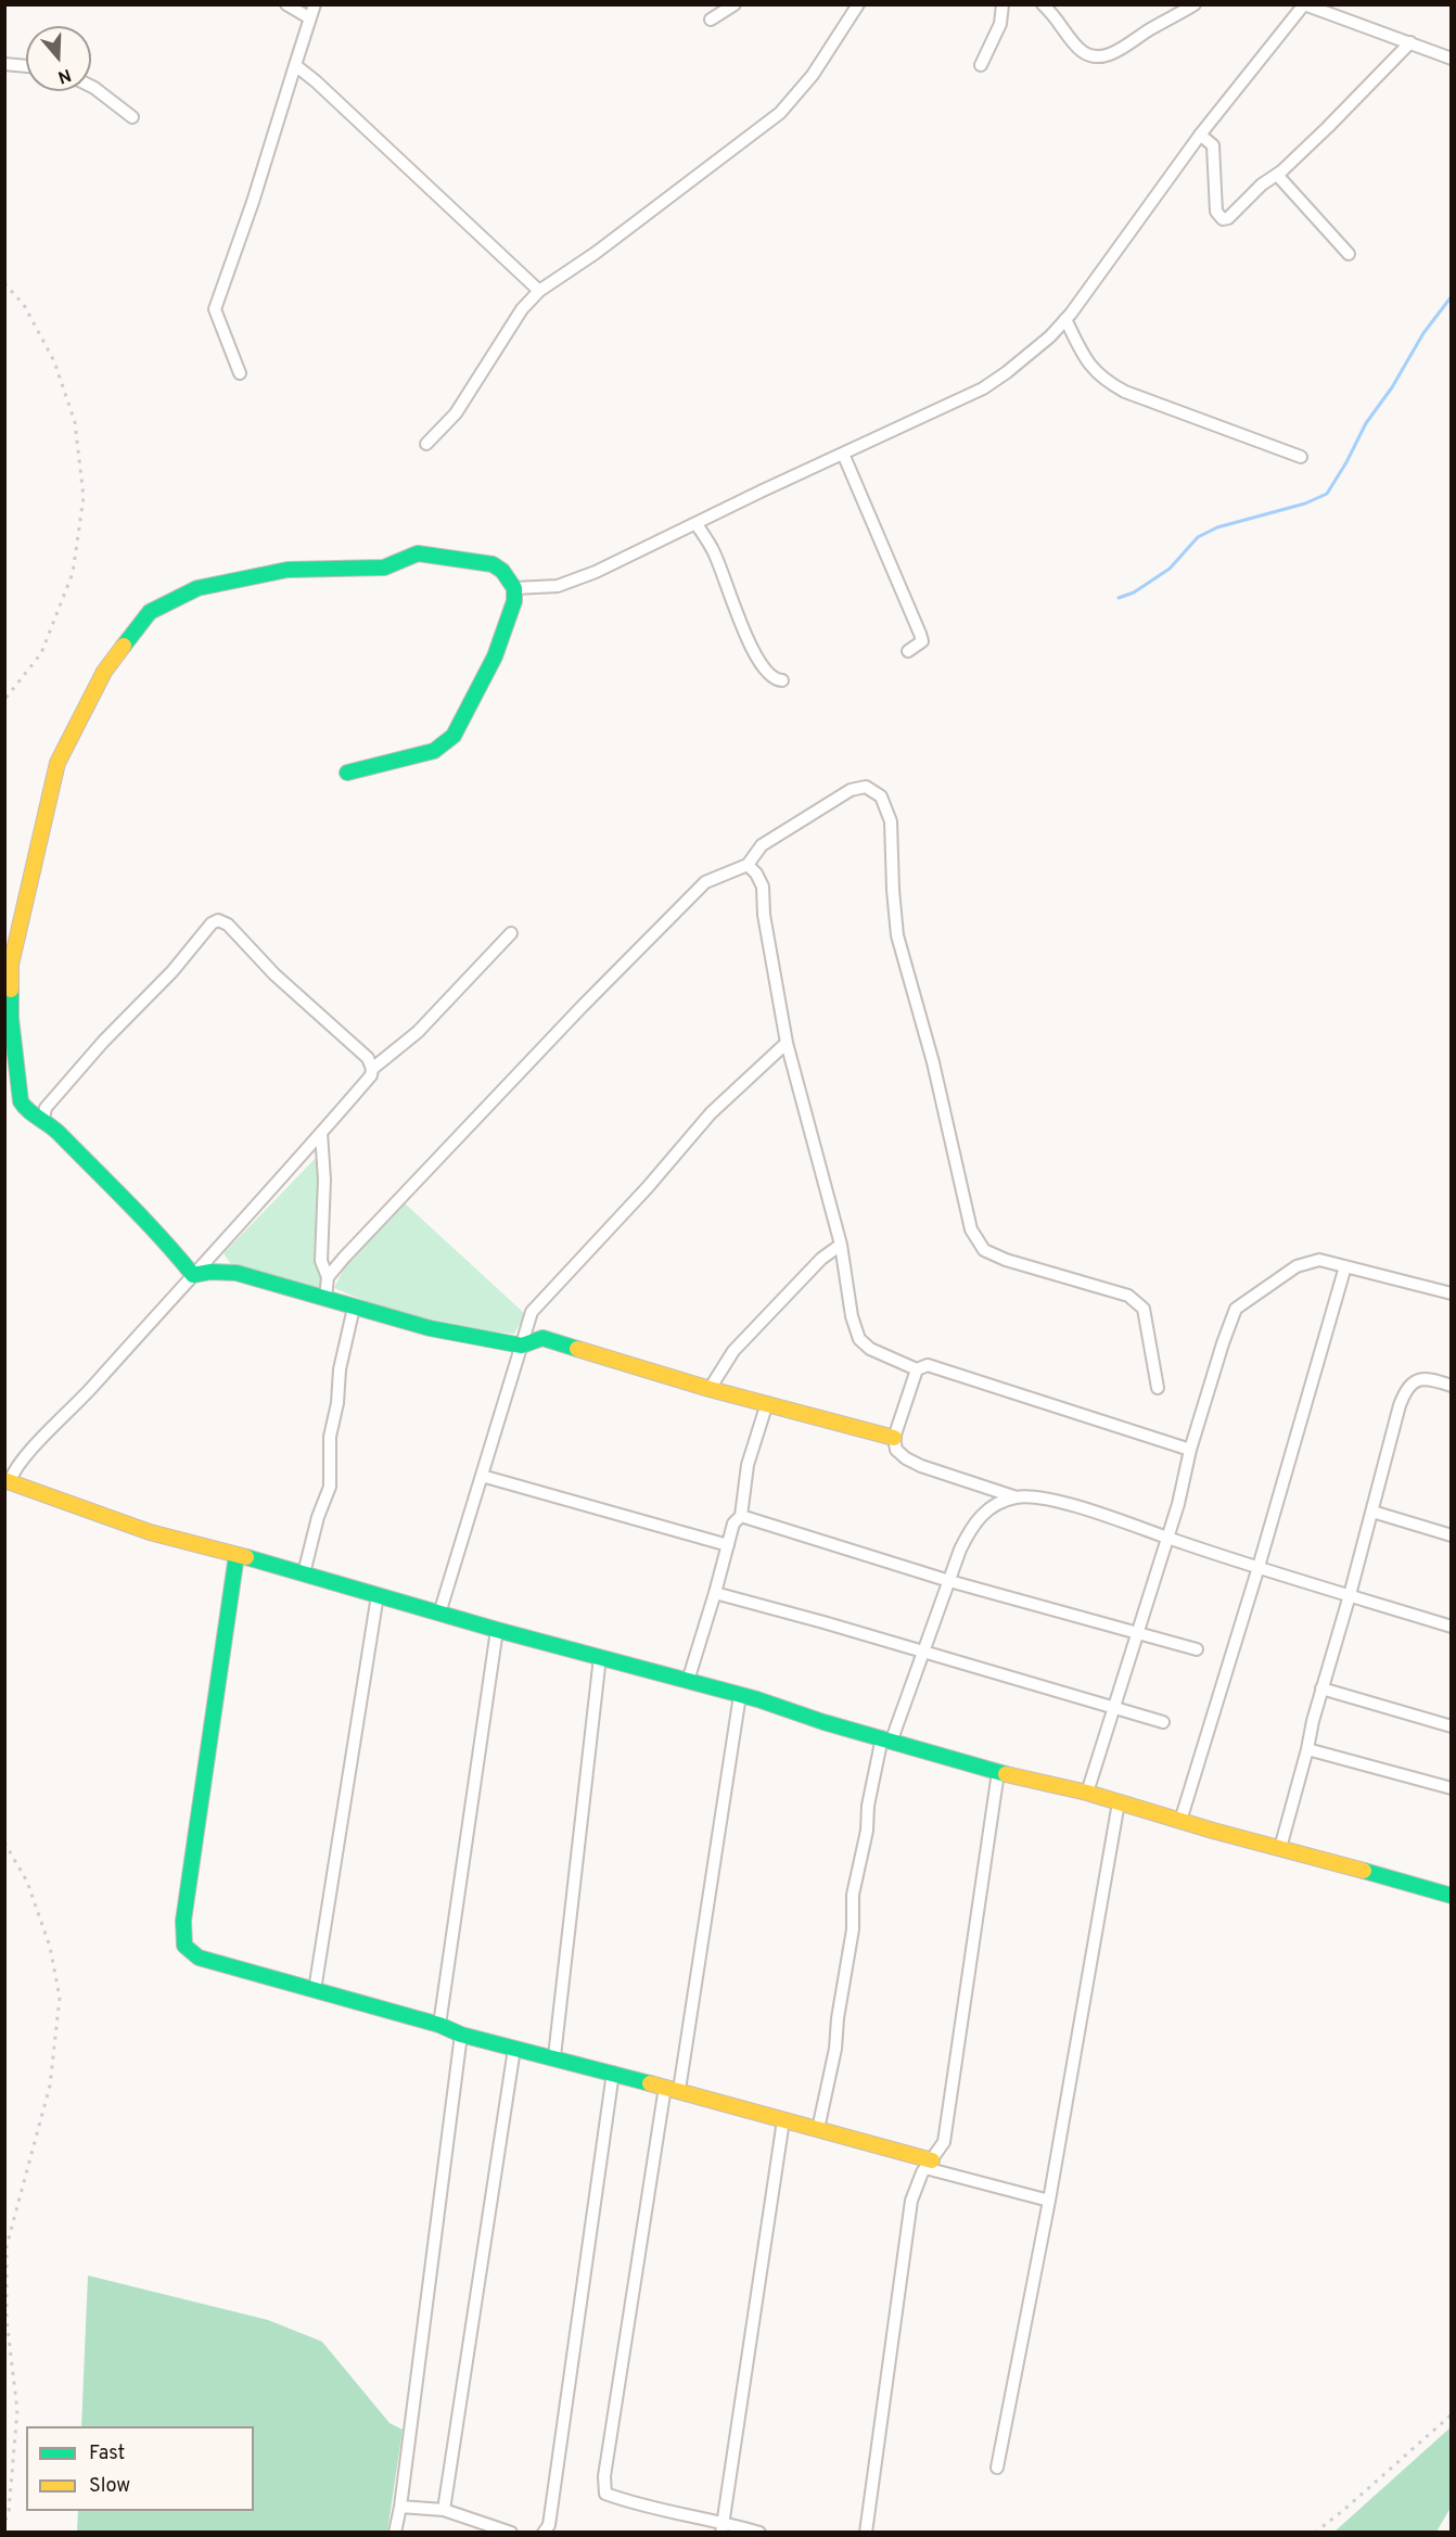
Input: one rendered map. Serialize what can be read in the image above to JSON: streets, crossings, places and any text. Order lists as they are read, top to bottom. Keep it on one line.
{"legend":["Fast","Slow"],"north":"bottom"}
